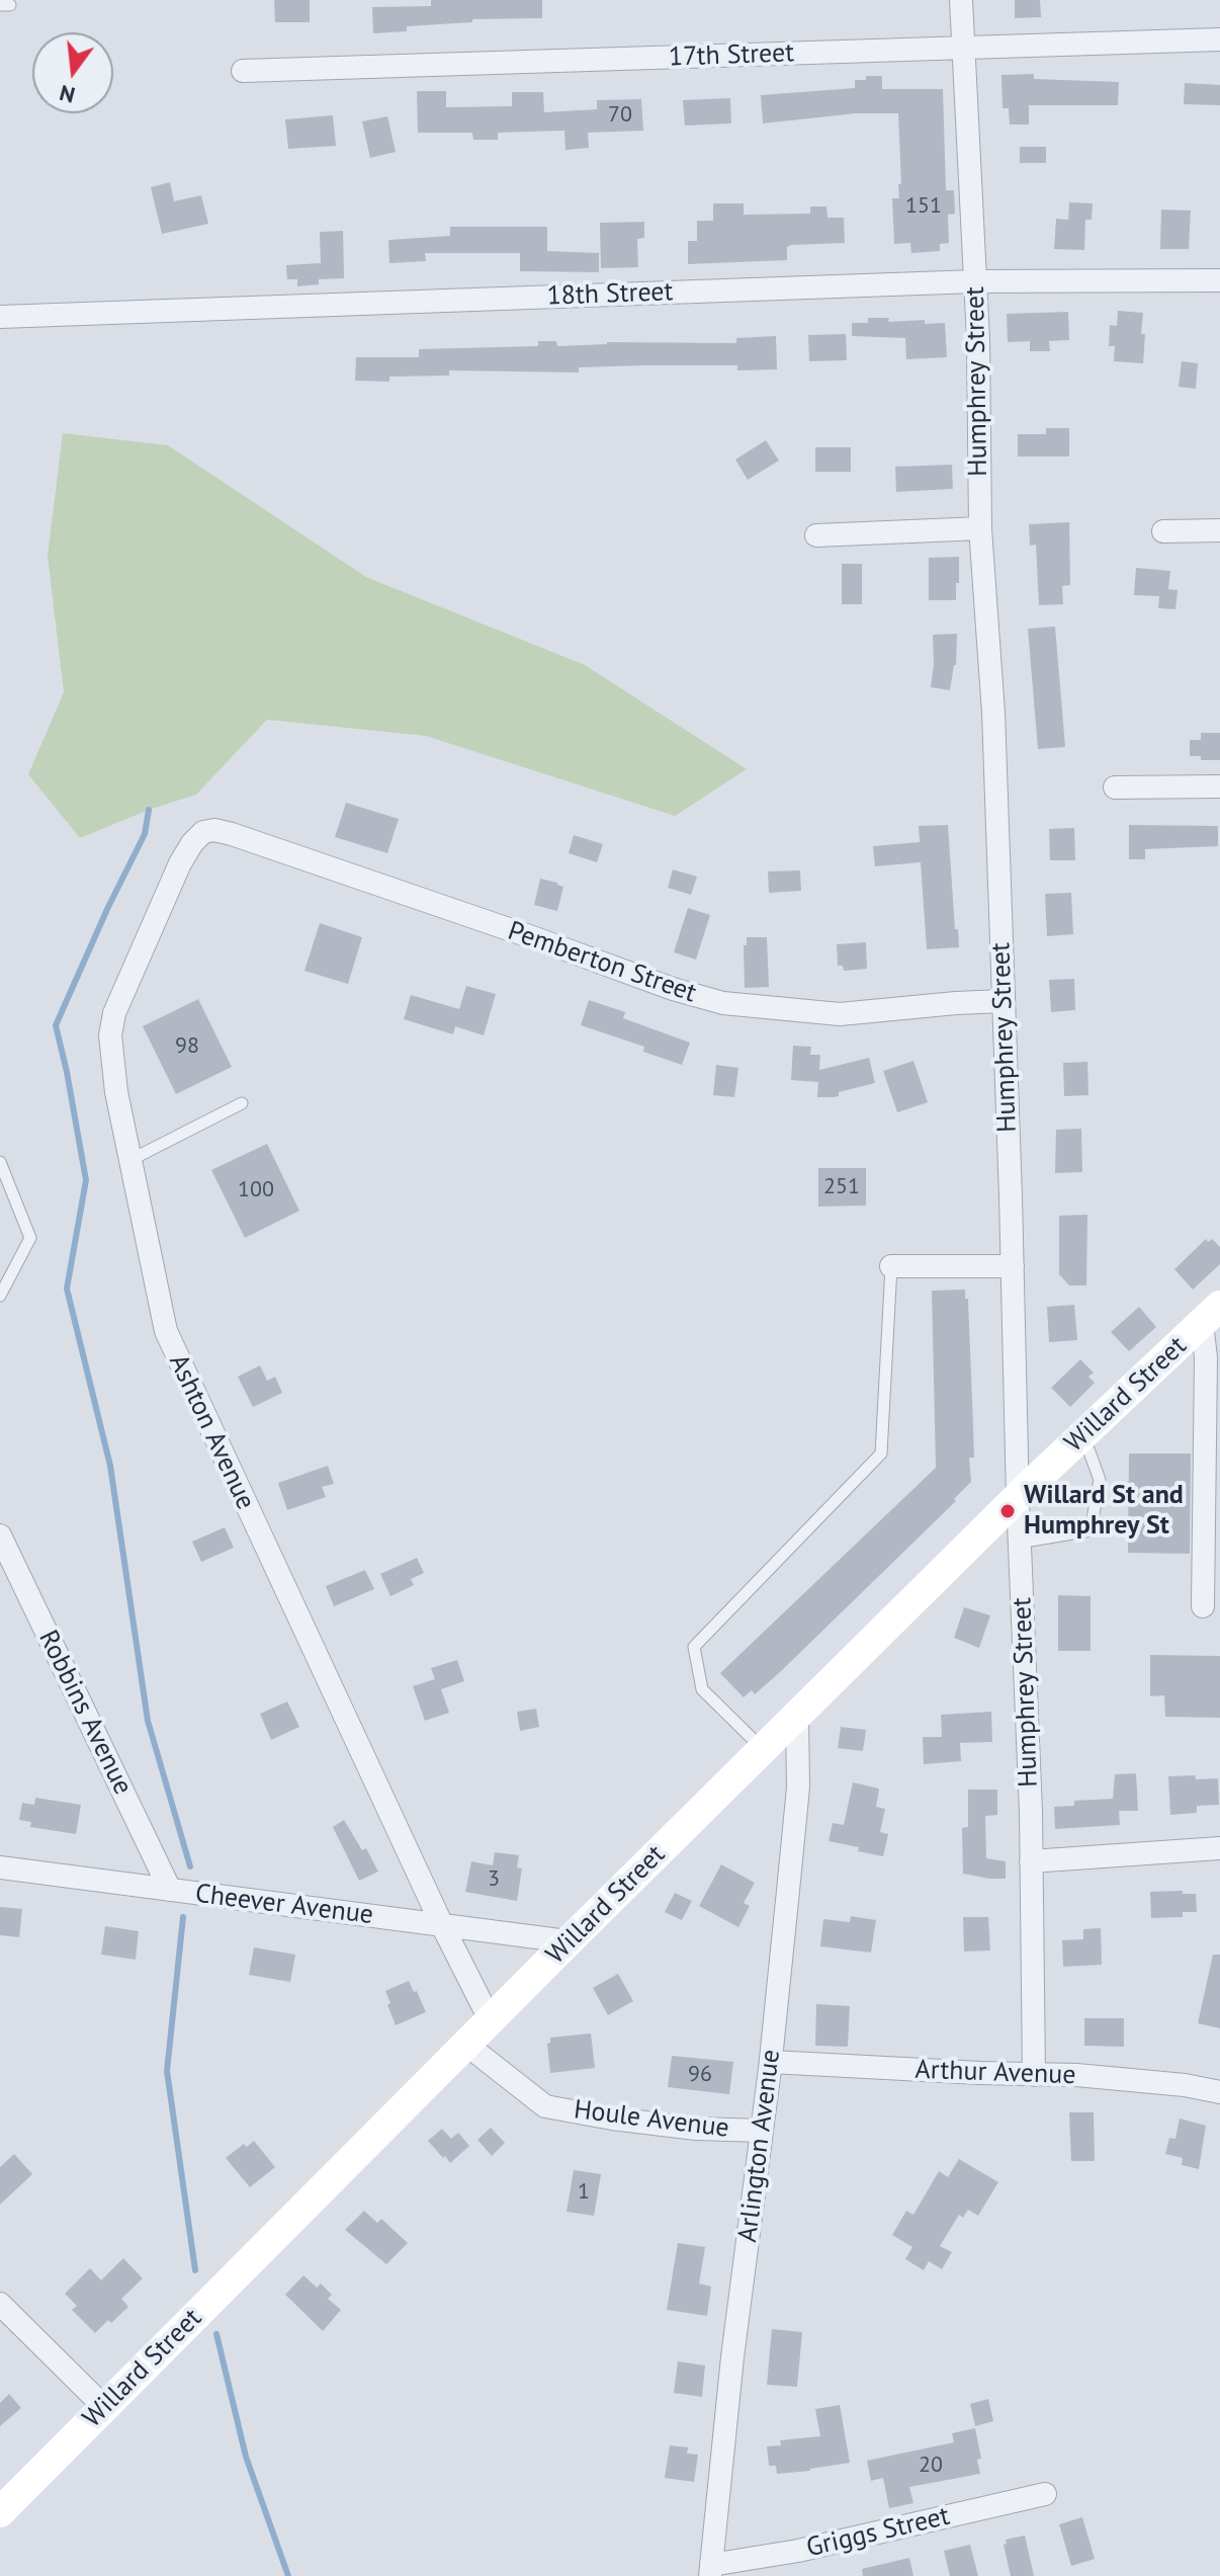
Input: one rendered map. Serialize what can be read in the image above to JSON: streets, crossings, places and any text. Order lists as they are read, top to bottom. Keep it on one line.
{"streets":{"main road":["Willard Street"],"street":["17th Street","18th Street","Humphrey Street","Pemberton Street","Ashton Avenue","Robbins Avenue","Cheever Avenue","Arthur Avenue","Houle Avenue","Arlington Avenue","Griggs Street"]},"crossings":[["17th Street","Humphrey Street"],["18th Street","Humphrey Street"],["Humphrey Street","Pemberton Street"],["Humphrey Street","Willard Street"],["Humphrey Street","Arthur Avenue"],["Pemberton Street","Ashton Avenue"],["Willard Street","Ashton Avenue"],["Willard Street","Cheever Avenue"],["Willard Street","Houle Avenue"],["Willard Street","Arlington Avenue"],["Ashton Avenue","Cheever Avenue"],["Robbins Avenue","Cheever Avenue"],["Arthur Avenue","Arlington Avenue"],["Houle Avenue","Arlington Avenue"],["Arlington Avenue","Griggs Street"]],"places":["Willard St and Humphrey St"],"house_numbers":["70","151","98","251","100","3","96","1","20"],"north":"bottom"}
